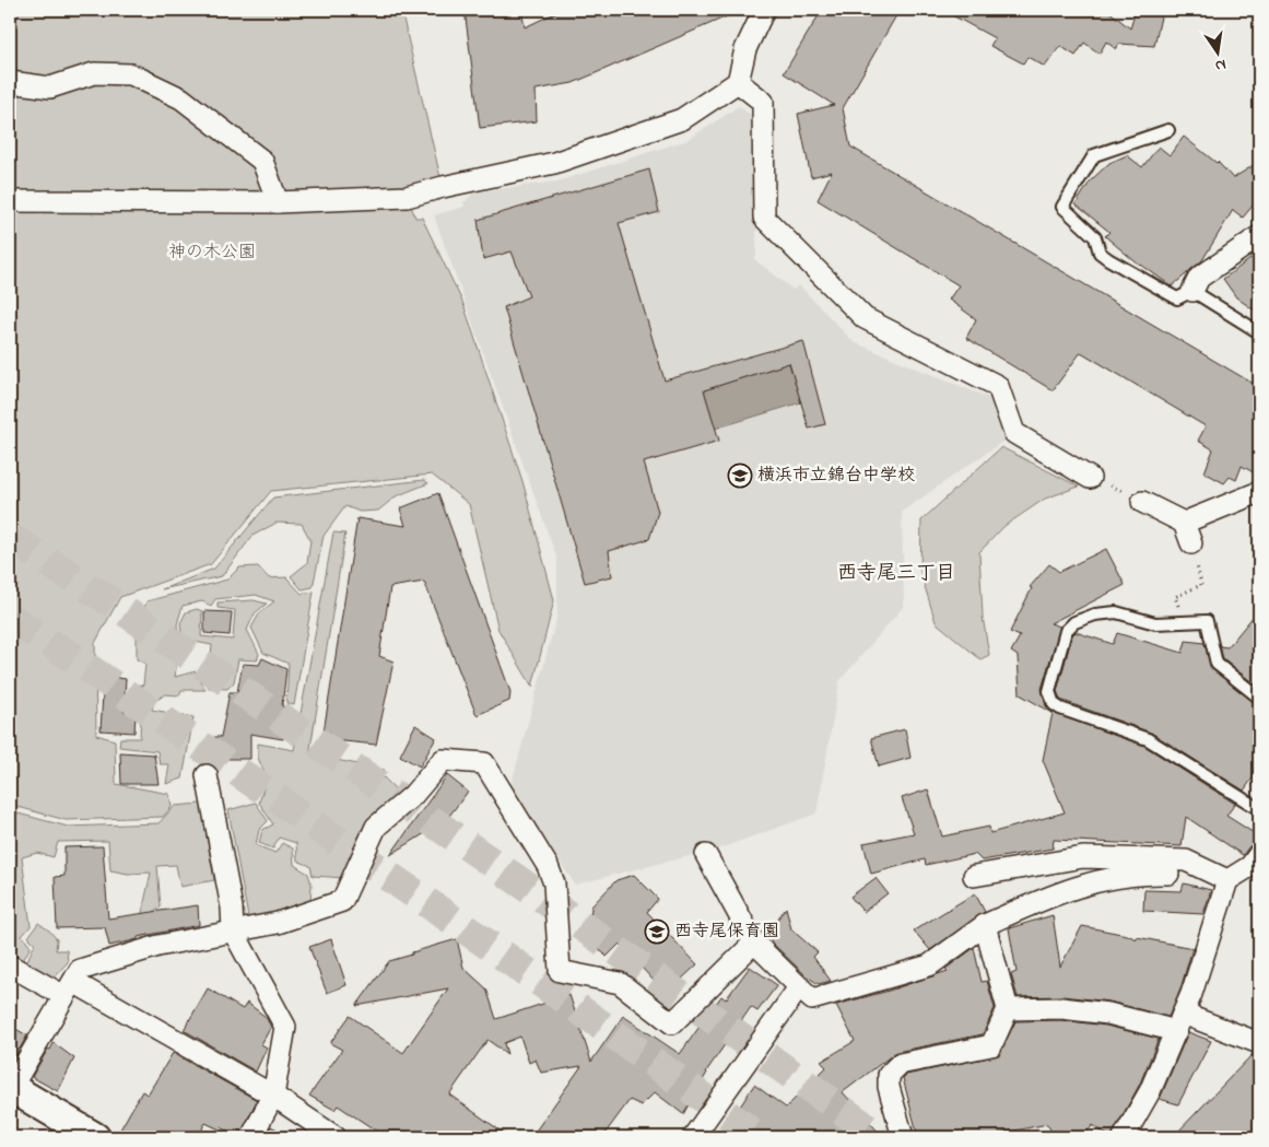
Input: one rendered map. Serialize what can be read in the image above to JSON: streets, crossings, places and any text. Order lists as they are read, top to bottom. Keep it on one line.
{"districts":["西寺尾三丁目"],"parks":["神の木公園"],"places":{"school or university":["横浜市立錦台中学校","西寺尾保育園"]},"north":"bottom"}
